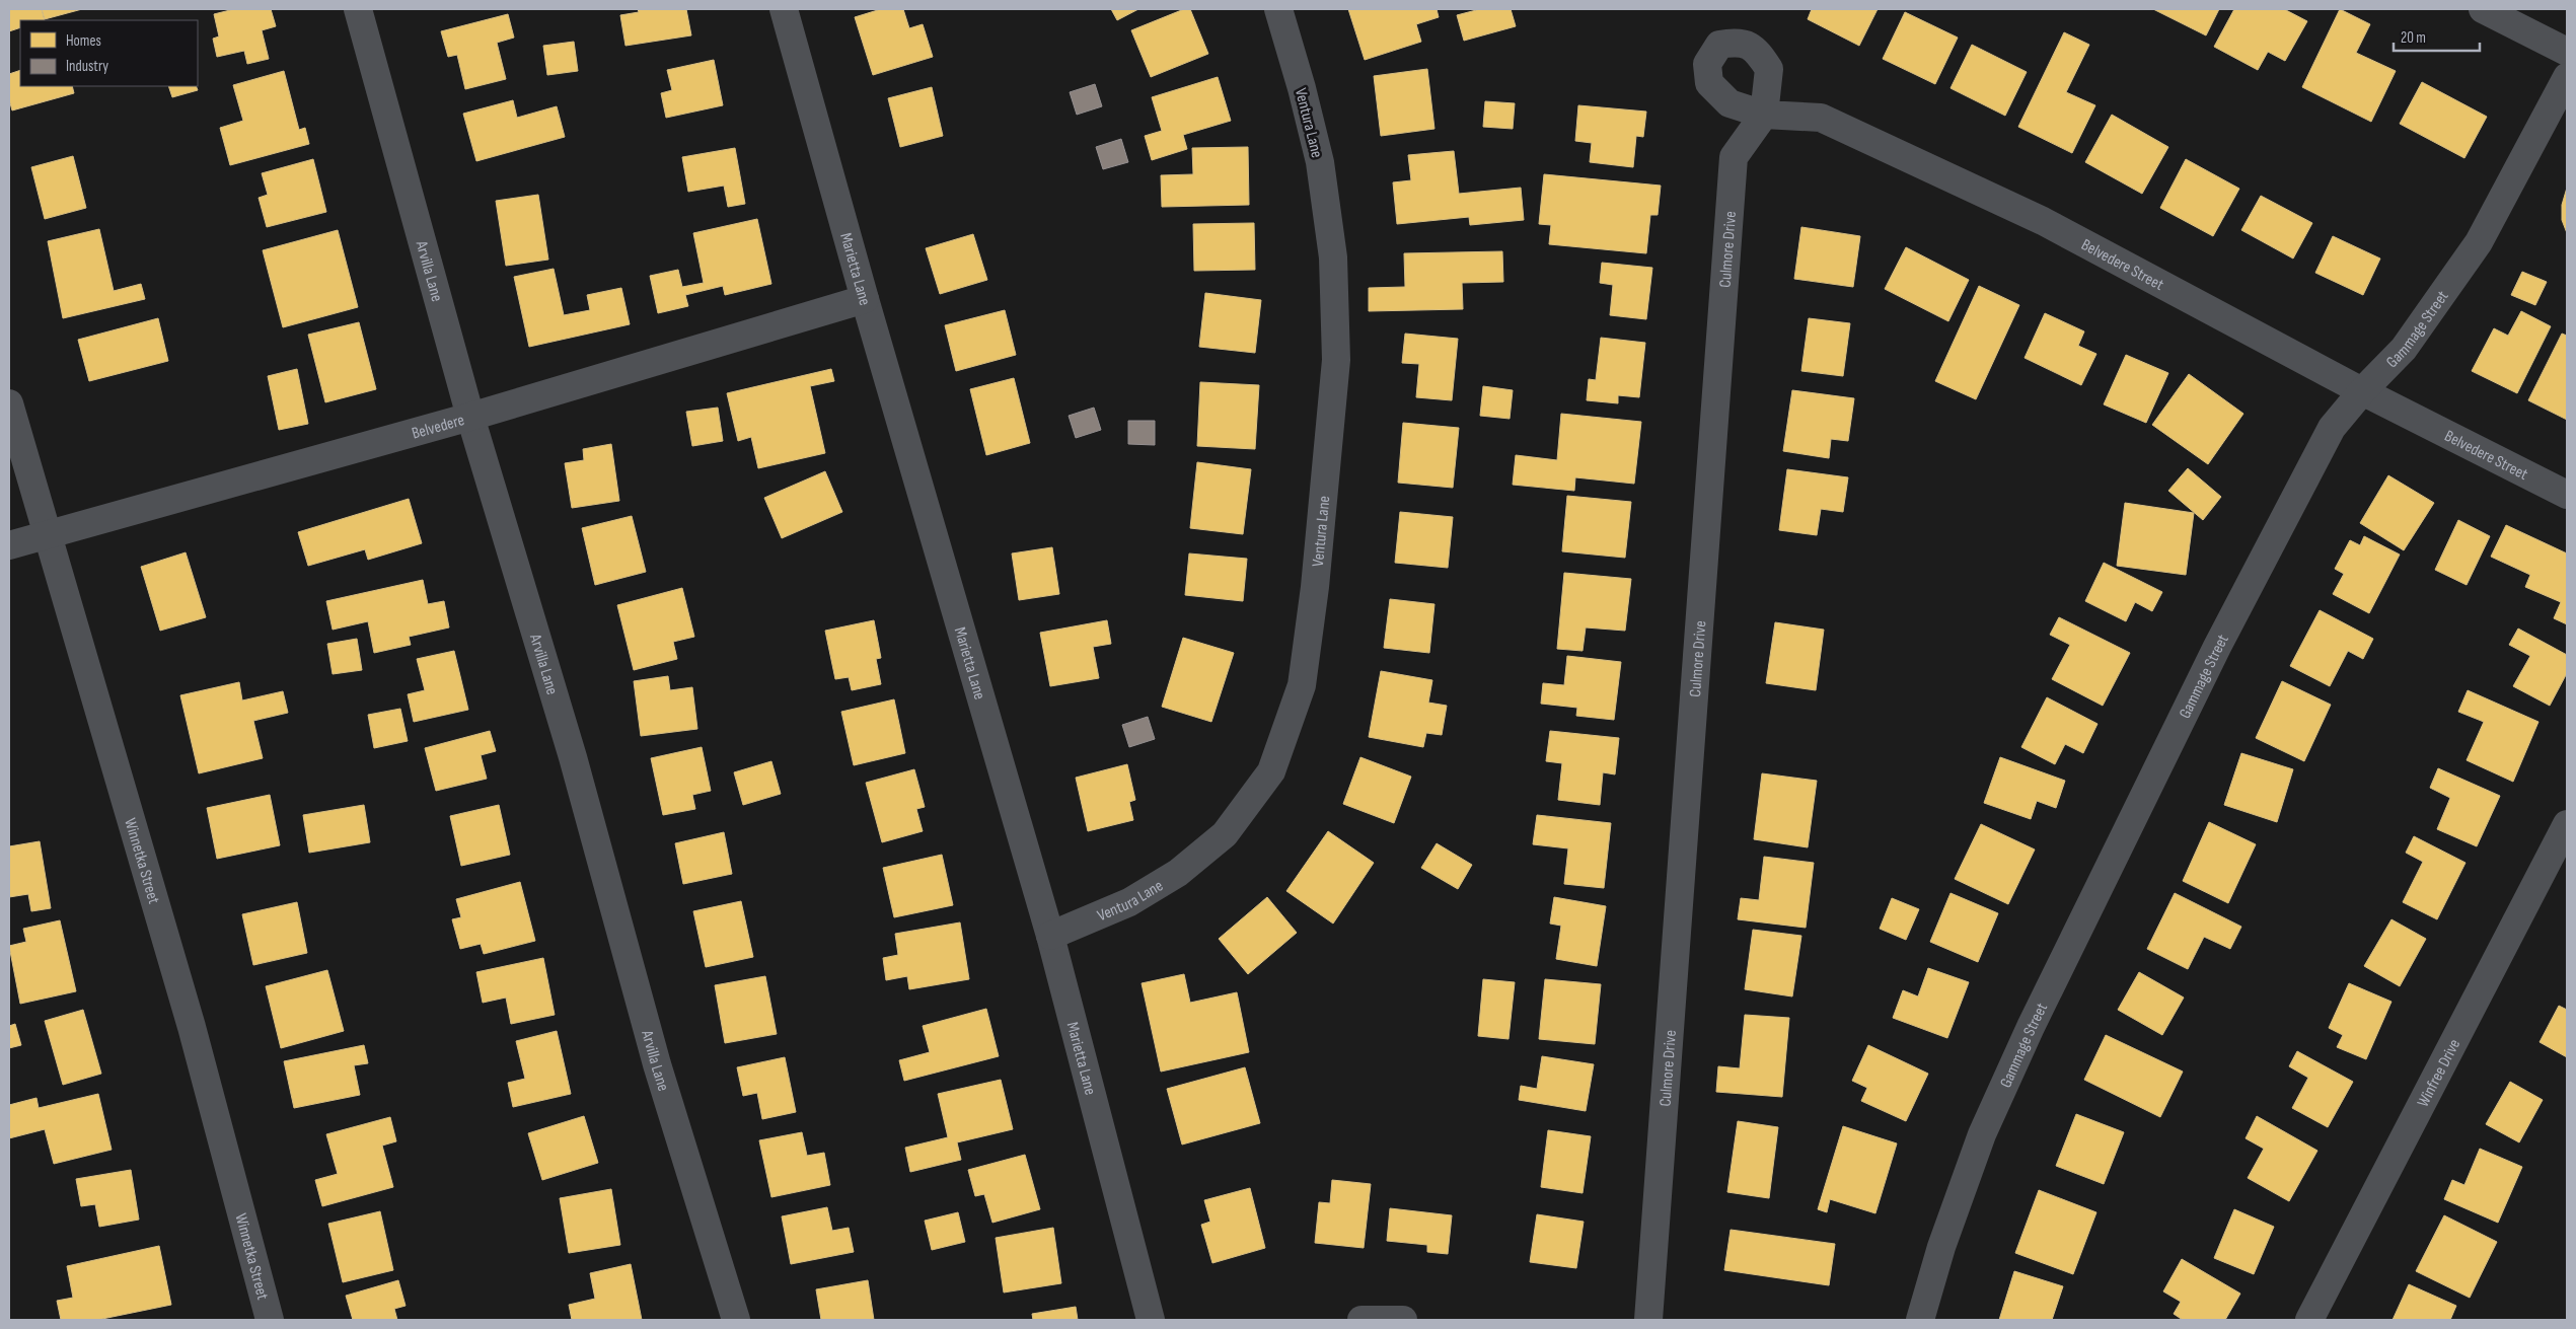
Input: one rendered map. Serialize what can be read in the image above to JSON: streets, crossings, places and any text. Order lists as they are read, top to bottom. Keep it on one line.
{"streets":{"street":["Ventura Lane","Culmore Drive","Belvedere Street","Marietta Lane","Arvilla Lane","Gammage Street","Belvedere","Winnetka Street","Winfree Drive"]},"crossings":[["Ventura Lane","Marietta Lane"],["Culmore Drive","Belvedere Street"],["Belvedere Street","Gammage Street"],["Marietta Lane","Belvedere"],["Arvilla Lane","Belvedere"],["Belvedere","Winnetka Street"]],"legend":["Homes","Industry"],"scale_bar":"20 m"}
